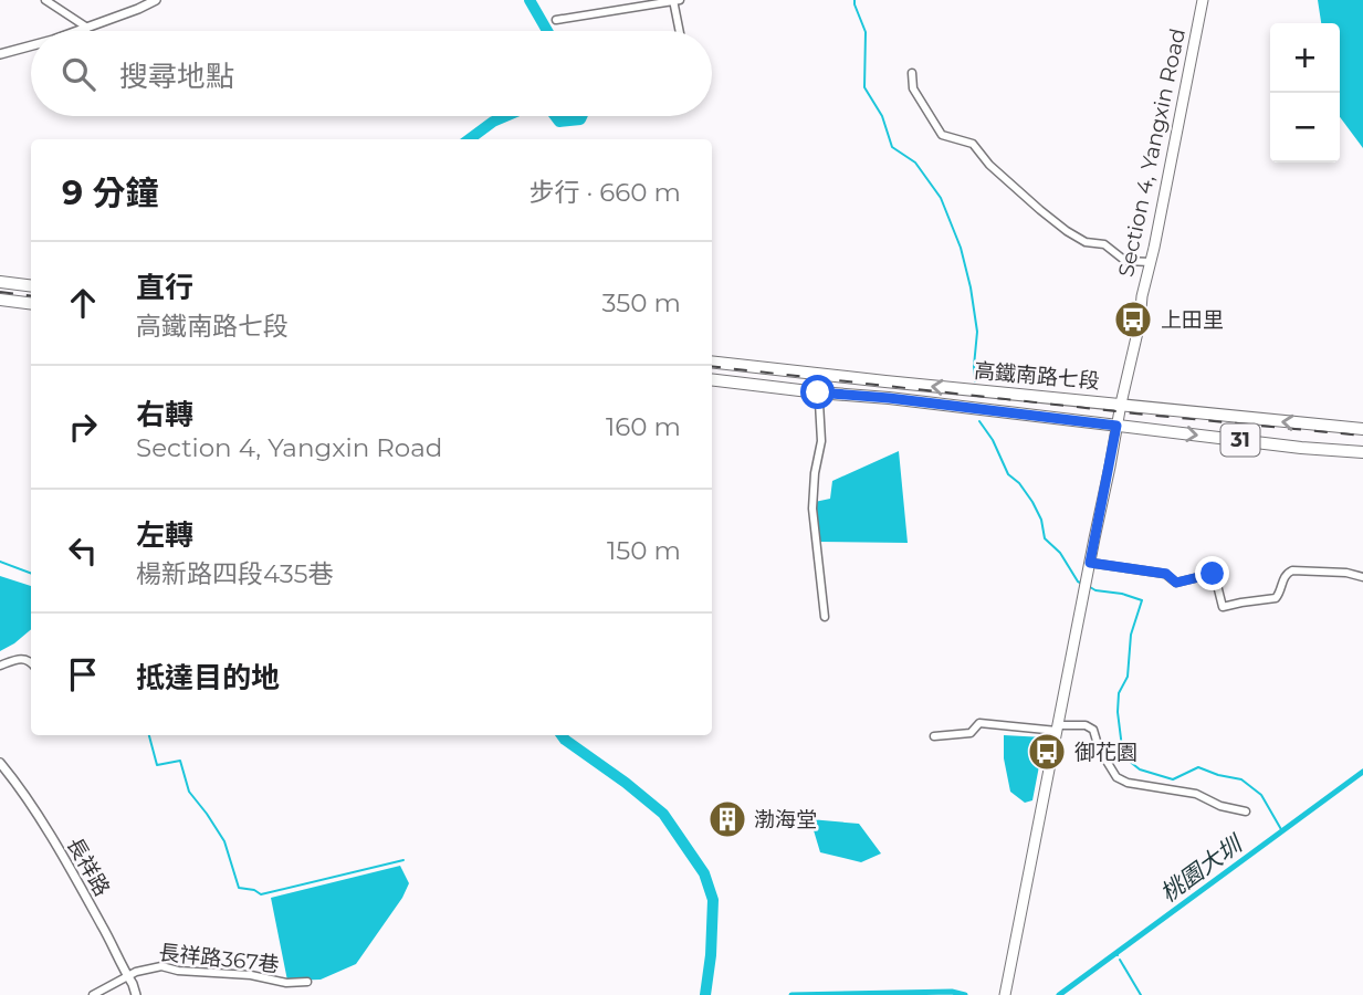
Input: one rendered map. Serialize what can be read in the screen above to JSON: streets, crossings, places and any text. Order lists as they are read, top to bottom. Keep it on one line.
{"streets":{"main road":["Section 4, Yangxin Road","高鐵南路七段","31"],"street":["長祥路","長祥路367巷"]},"crossings":[["Section 4, Yangxin Road","高鐵南路七段"],["長祥路","長祥路367巷"]],"water":["桃園大圳"],"places":{"bus stop":["上田里","御花園"],"building":["渤海堂"]},"page":{"map_buttons":["+","−"],"search":"搜尋地點","heading":["9 分鐘","步行 · 660 m"],"list":[["直行","高鐵南路七段","350 m"],["右轉","Section 4, Yangxin Road","160 m"],["左轉","楊新路四段435巷","150 m"],"抵達目的地"]}}
